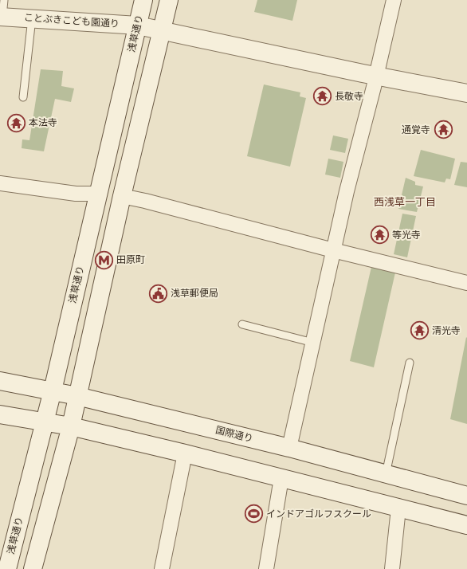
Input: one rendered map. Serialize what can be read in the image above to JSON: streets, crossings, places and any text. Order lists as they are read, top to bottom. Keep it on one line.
{"streets":{"main road":["ことぶきこども園通り","浅草通り","国際通り"]},"crossings":[["ことぶきこども園通り","浅草通り"],["浅草通り","国際通り"]],"districts":["西浅草一丁目"],"places":{"temple":["長敬寺","本法寺","通覚寺","等光寺","清光寺"],"metro station":["田原町"],"public building":["浅草郵便局"],"sports":["インドアゴルフスクール"]}}
